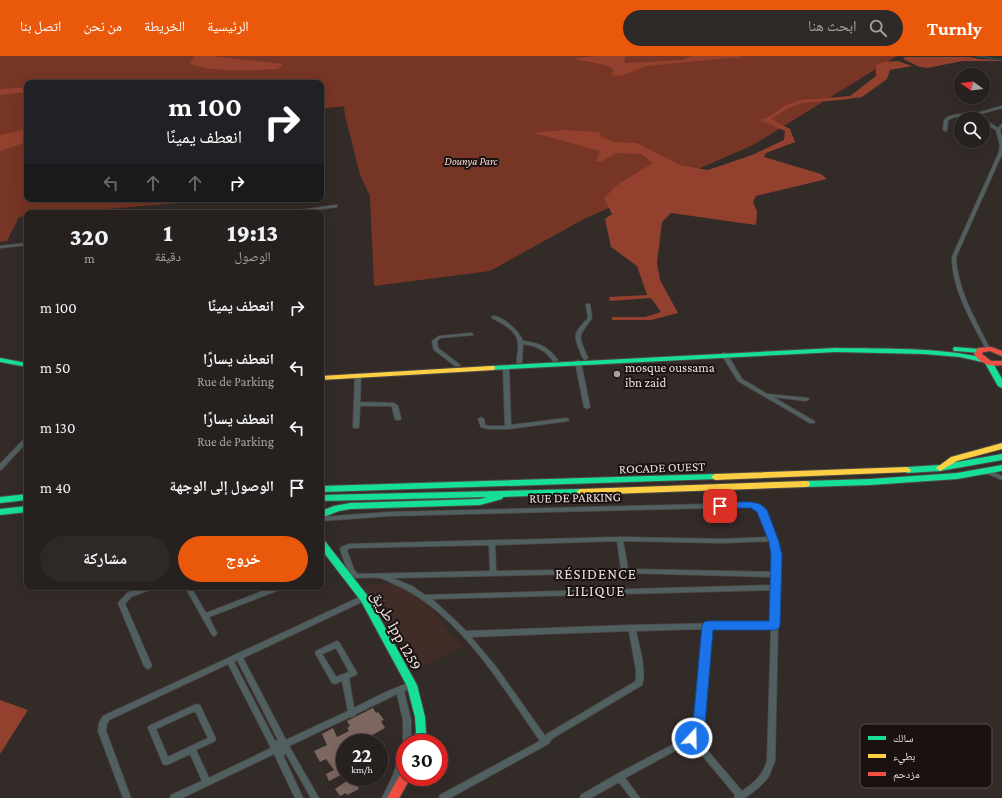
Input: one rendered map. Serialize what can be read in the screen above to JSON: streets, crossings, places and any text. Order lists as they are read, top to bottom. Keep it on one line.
{"streets":{"main road":["ROCADE OUEST","طريق lpp 1259"],"street":["RUE DE PARKING"]},"districts":["RÉSIDENCE LILIQUE"],"parks":["Dounya Parc"],"places":["mosque oussama ibn zaid"],"legend":["سالك","بطيء","مزدحم"],"north":"left","page":{"header":"Turnly","search":"ابحث هنا","nav":["الرئيسية","الخريطة","من نحن","اتصل بنا"],"turn":["100 m","انعطف يمينًا"],"eta":["19:13","الوصول","1","دقيقة","320","m"],"list":[{"name":"انعطف يمينًا","value":"100 m"},{"name":"انعطف يسارًا","note":"Rue de Parking","value":"50 m"},{"name":"انعطف يسارًا","note":"Rue de Parking","value":"130 m"},{"name":"الوصول إلى الوجهة","value":"40 m"}],"buttons":["خروج","مشاركة"],"speed":"22 km/h","limit":"30"}}
